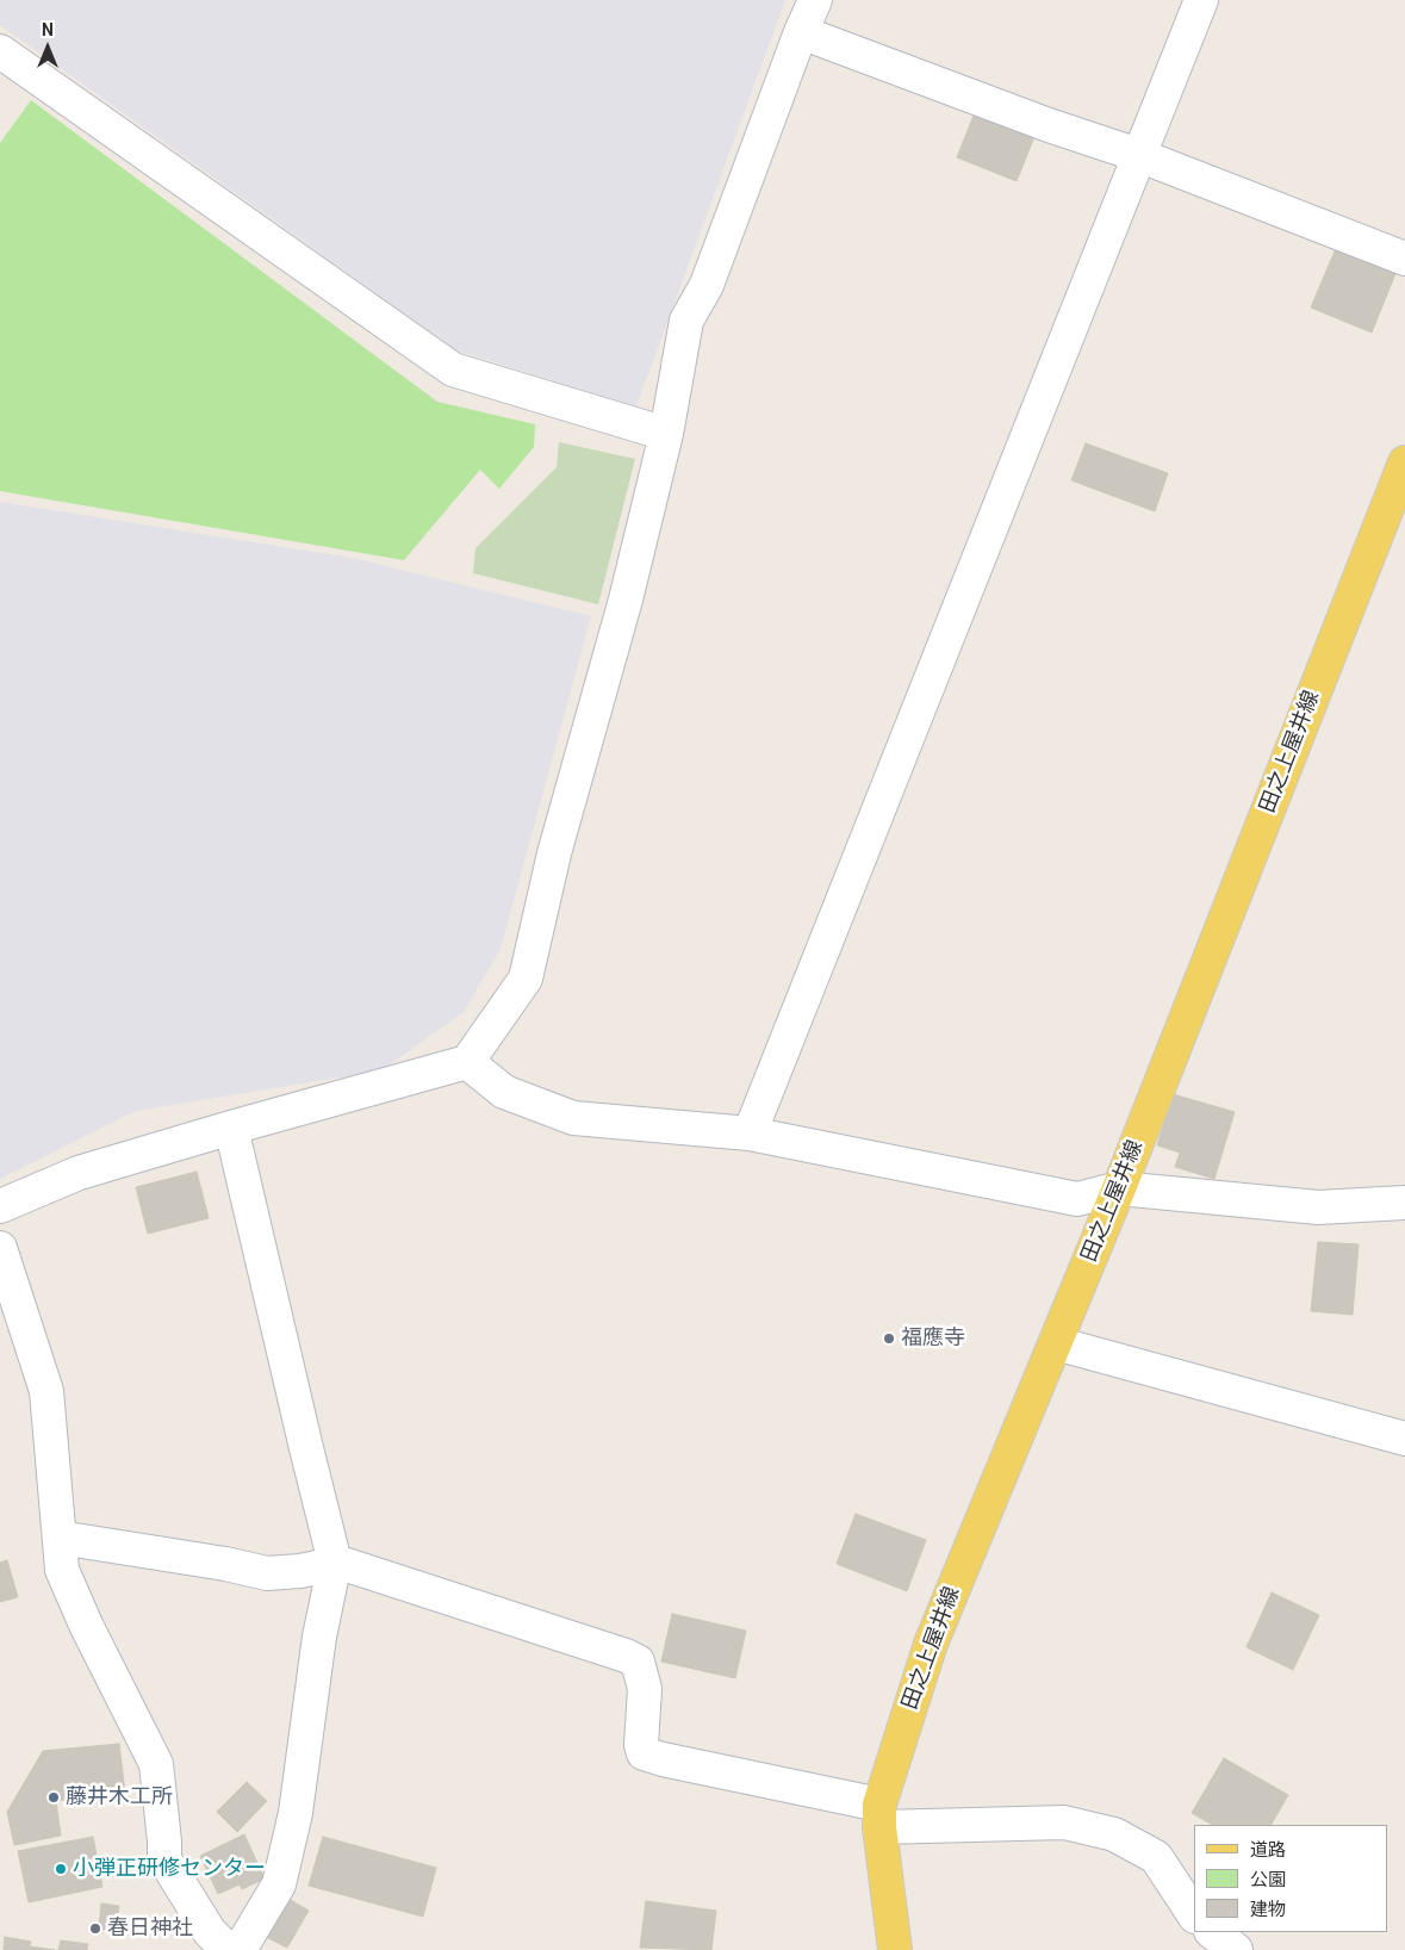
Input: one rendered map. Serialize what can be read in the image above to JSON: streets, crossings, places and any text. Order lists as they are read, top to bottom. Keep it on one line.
{"streets":{"main road":["田之上屋井線"]},"places":["福應寺","藤井木工所","小弾正研修センター","春日神社"],"legend":["道路","公園","建物"],"north":"top"}
